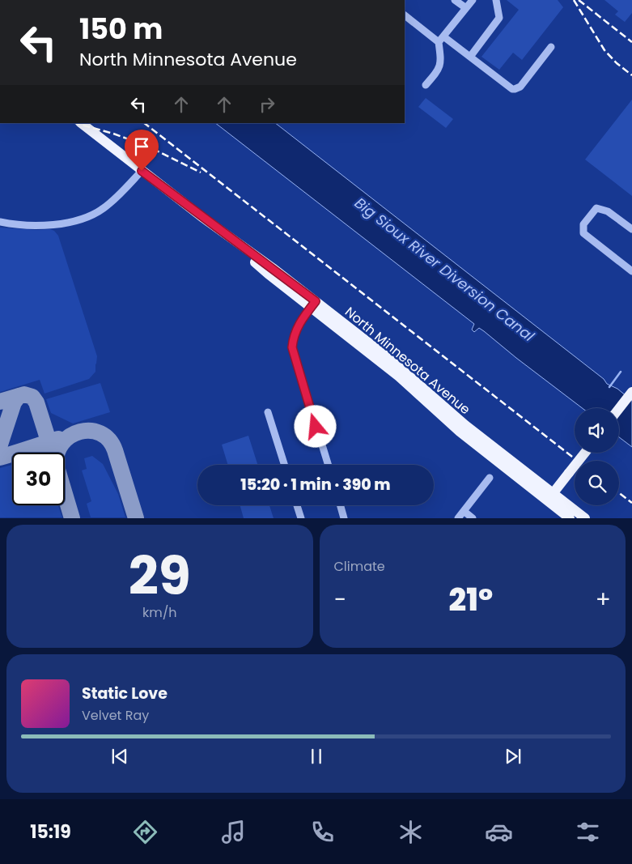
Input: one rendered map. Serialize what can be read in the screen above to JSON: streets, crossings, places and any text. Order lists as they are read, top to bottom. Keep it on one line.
{"streets":{"main road":["North Minnesota Avenue"]},"water":["Big Sioux River Diversion Canal"],"page":{"turn":["150 m","North Minnesota Avenue"],"limit":"30","trip":"15:20 · 1 min · 390 m","tile":[["29","km/h"],"Climate"],"heat":["−","21°","+"],"song":["Static Love","Velvet Ray"],"tabs":"15:19"}}
